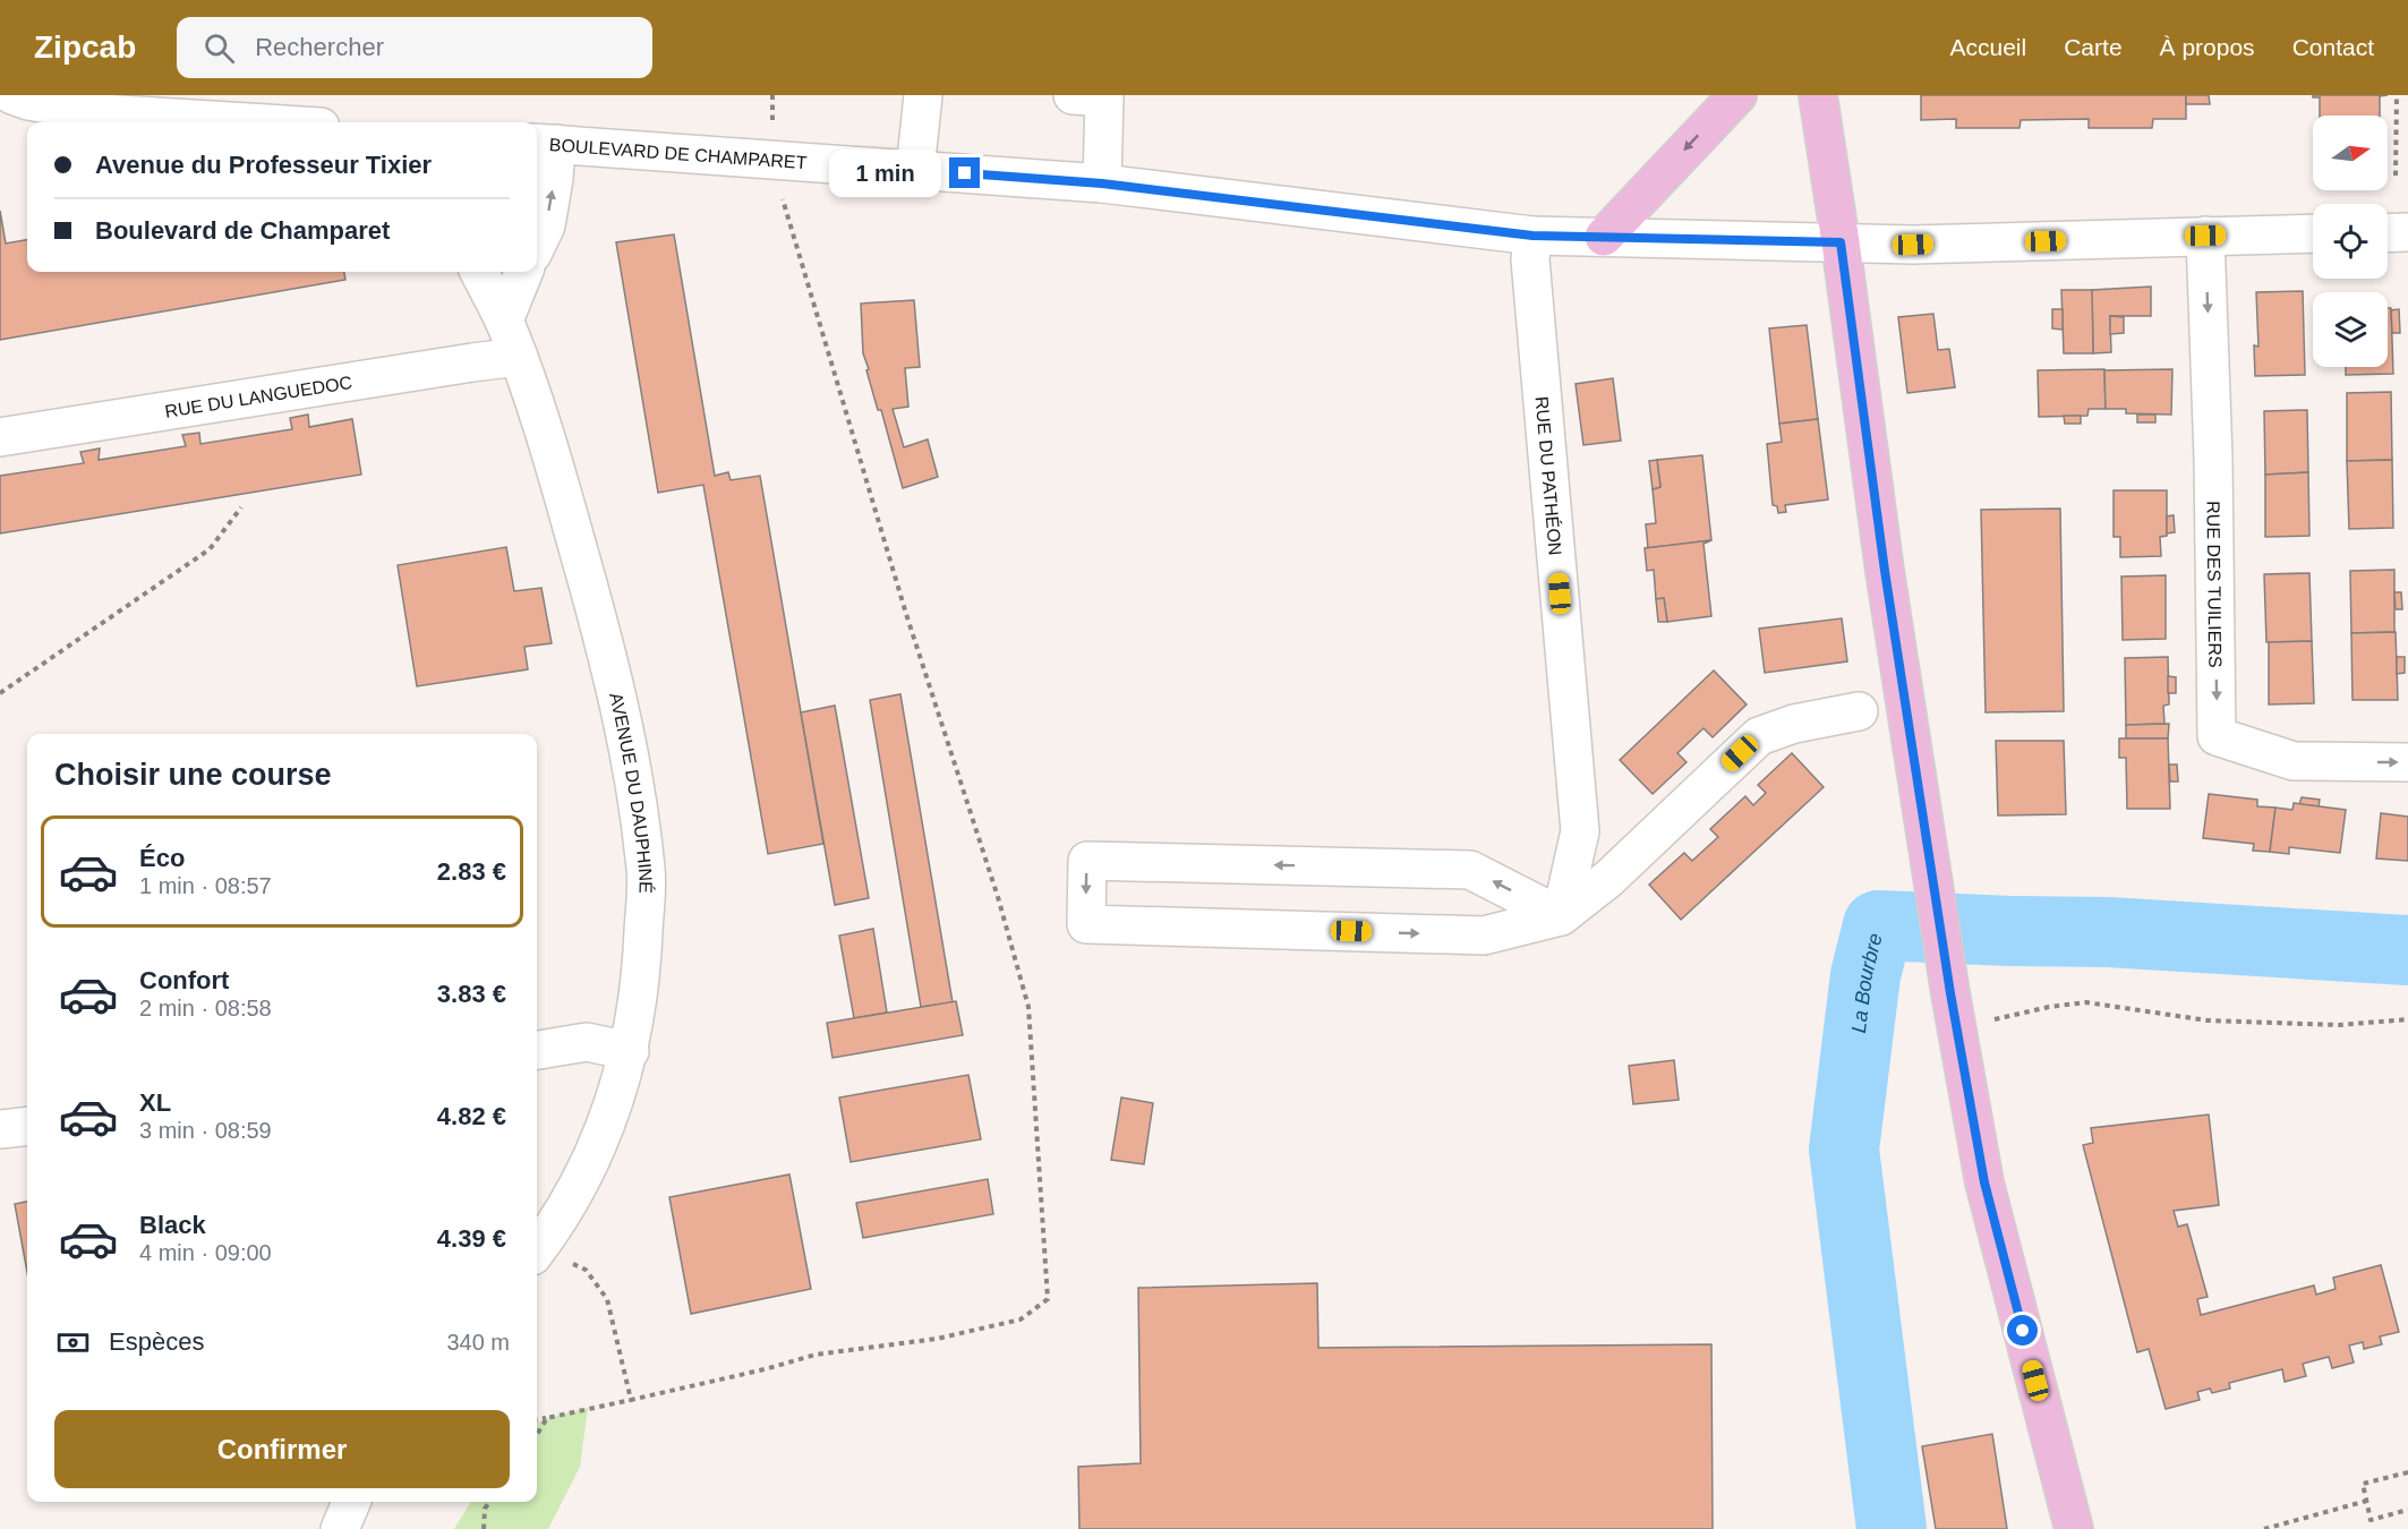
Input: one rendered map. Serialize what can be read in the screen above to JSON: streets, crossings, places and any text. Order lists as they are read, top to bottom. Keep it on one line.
{"streets":{"street":["BOULEVARD DE CHAMPARET","RUE DU LANGUEDOC","RUE DU PATHÉON","RUE DES TUILIERS","AVENUE DU DAUPHINÉ"]},"crossings":[["BOULEVARD DE CHAMPARET","RUE DU PATHÉON"],["BOULEVARD DE CHAMPARET","RUE DES TUILIERS"],["RUE DU LANGUEDOC","AVENUE DU DAUPHINÉ"]],"one_way":["RUE DES TUILIERS"],"water":["La Bourbre"],"north":"right","page":{"header":"Zipcab","search":"Rechercher","nav":["Accueil","Carte","À propos","Contact"],"banner":["Avenue du Professeur Tixier","Boulevard de Champaret"],"bubble":"1 min","heading":"Choisir une course","list":[{"name":"Éco","note":"1 min · 08:57","value":"2.83 €"},{"name":"Confort","note":"2 min · 08:58","value":"3.83 €"},{"name":"XL","note":"3 min · 08:59","value":"4.82 €"},{"name":"Black","note":"4 min · 09:00","value":"4.39 €"}],"pay":["Espèces","340 m"],"buttons":"Confirmer"}}
